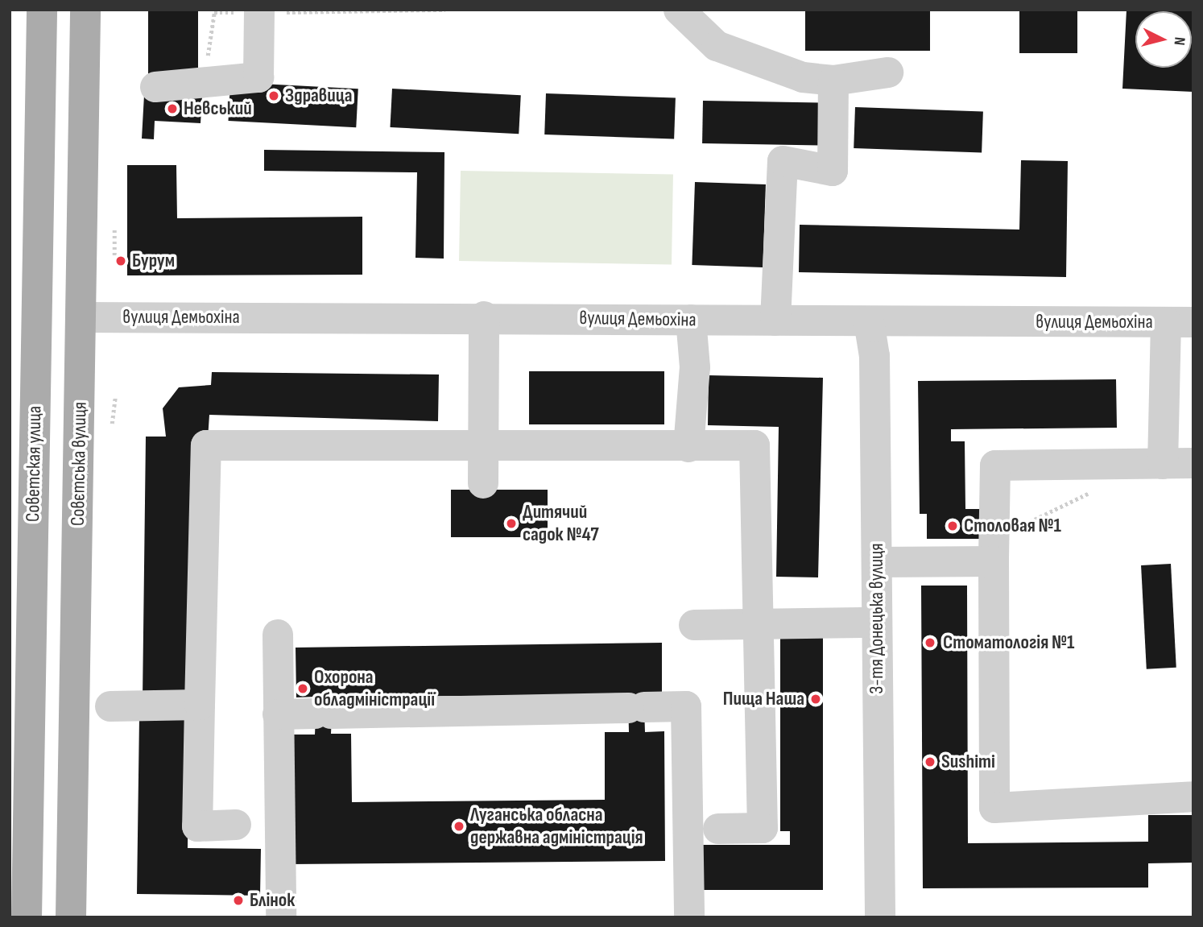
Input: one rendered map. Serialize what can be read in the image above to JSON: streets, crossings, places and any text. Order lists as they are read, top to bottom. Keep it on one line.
{"streets":{"main road":["Советская улица","Совєтська вулиця"],"street":["вулиця Демьохіна","3-тя Донецька вулиця"]},"crossings":[["вулиця Демьохіна","Совєтська вулиця"],["вулиця Демьохіна","3-тя Донецька вулиця"]],"places":["Здравица","Невський","Бурум","Дитячий садок №47","Столовая №1","Стоматологія №1","Охорона обладміністрації","Пища Наша","Sushimi","Луганська обласна державна адміністрація","Блінок"],"north":"right"}
